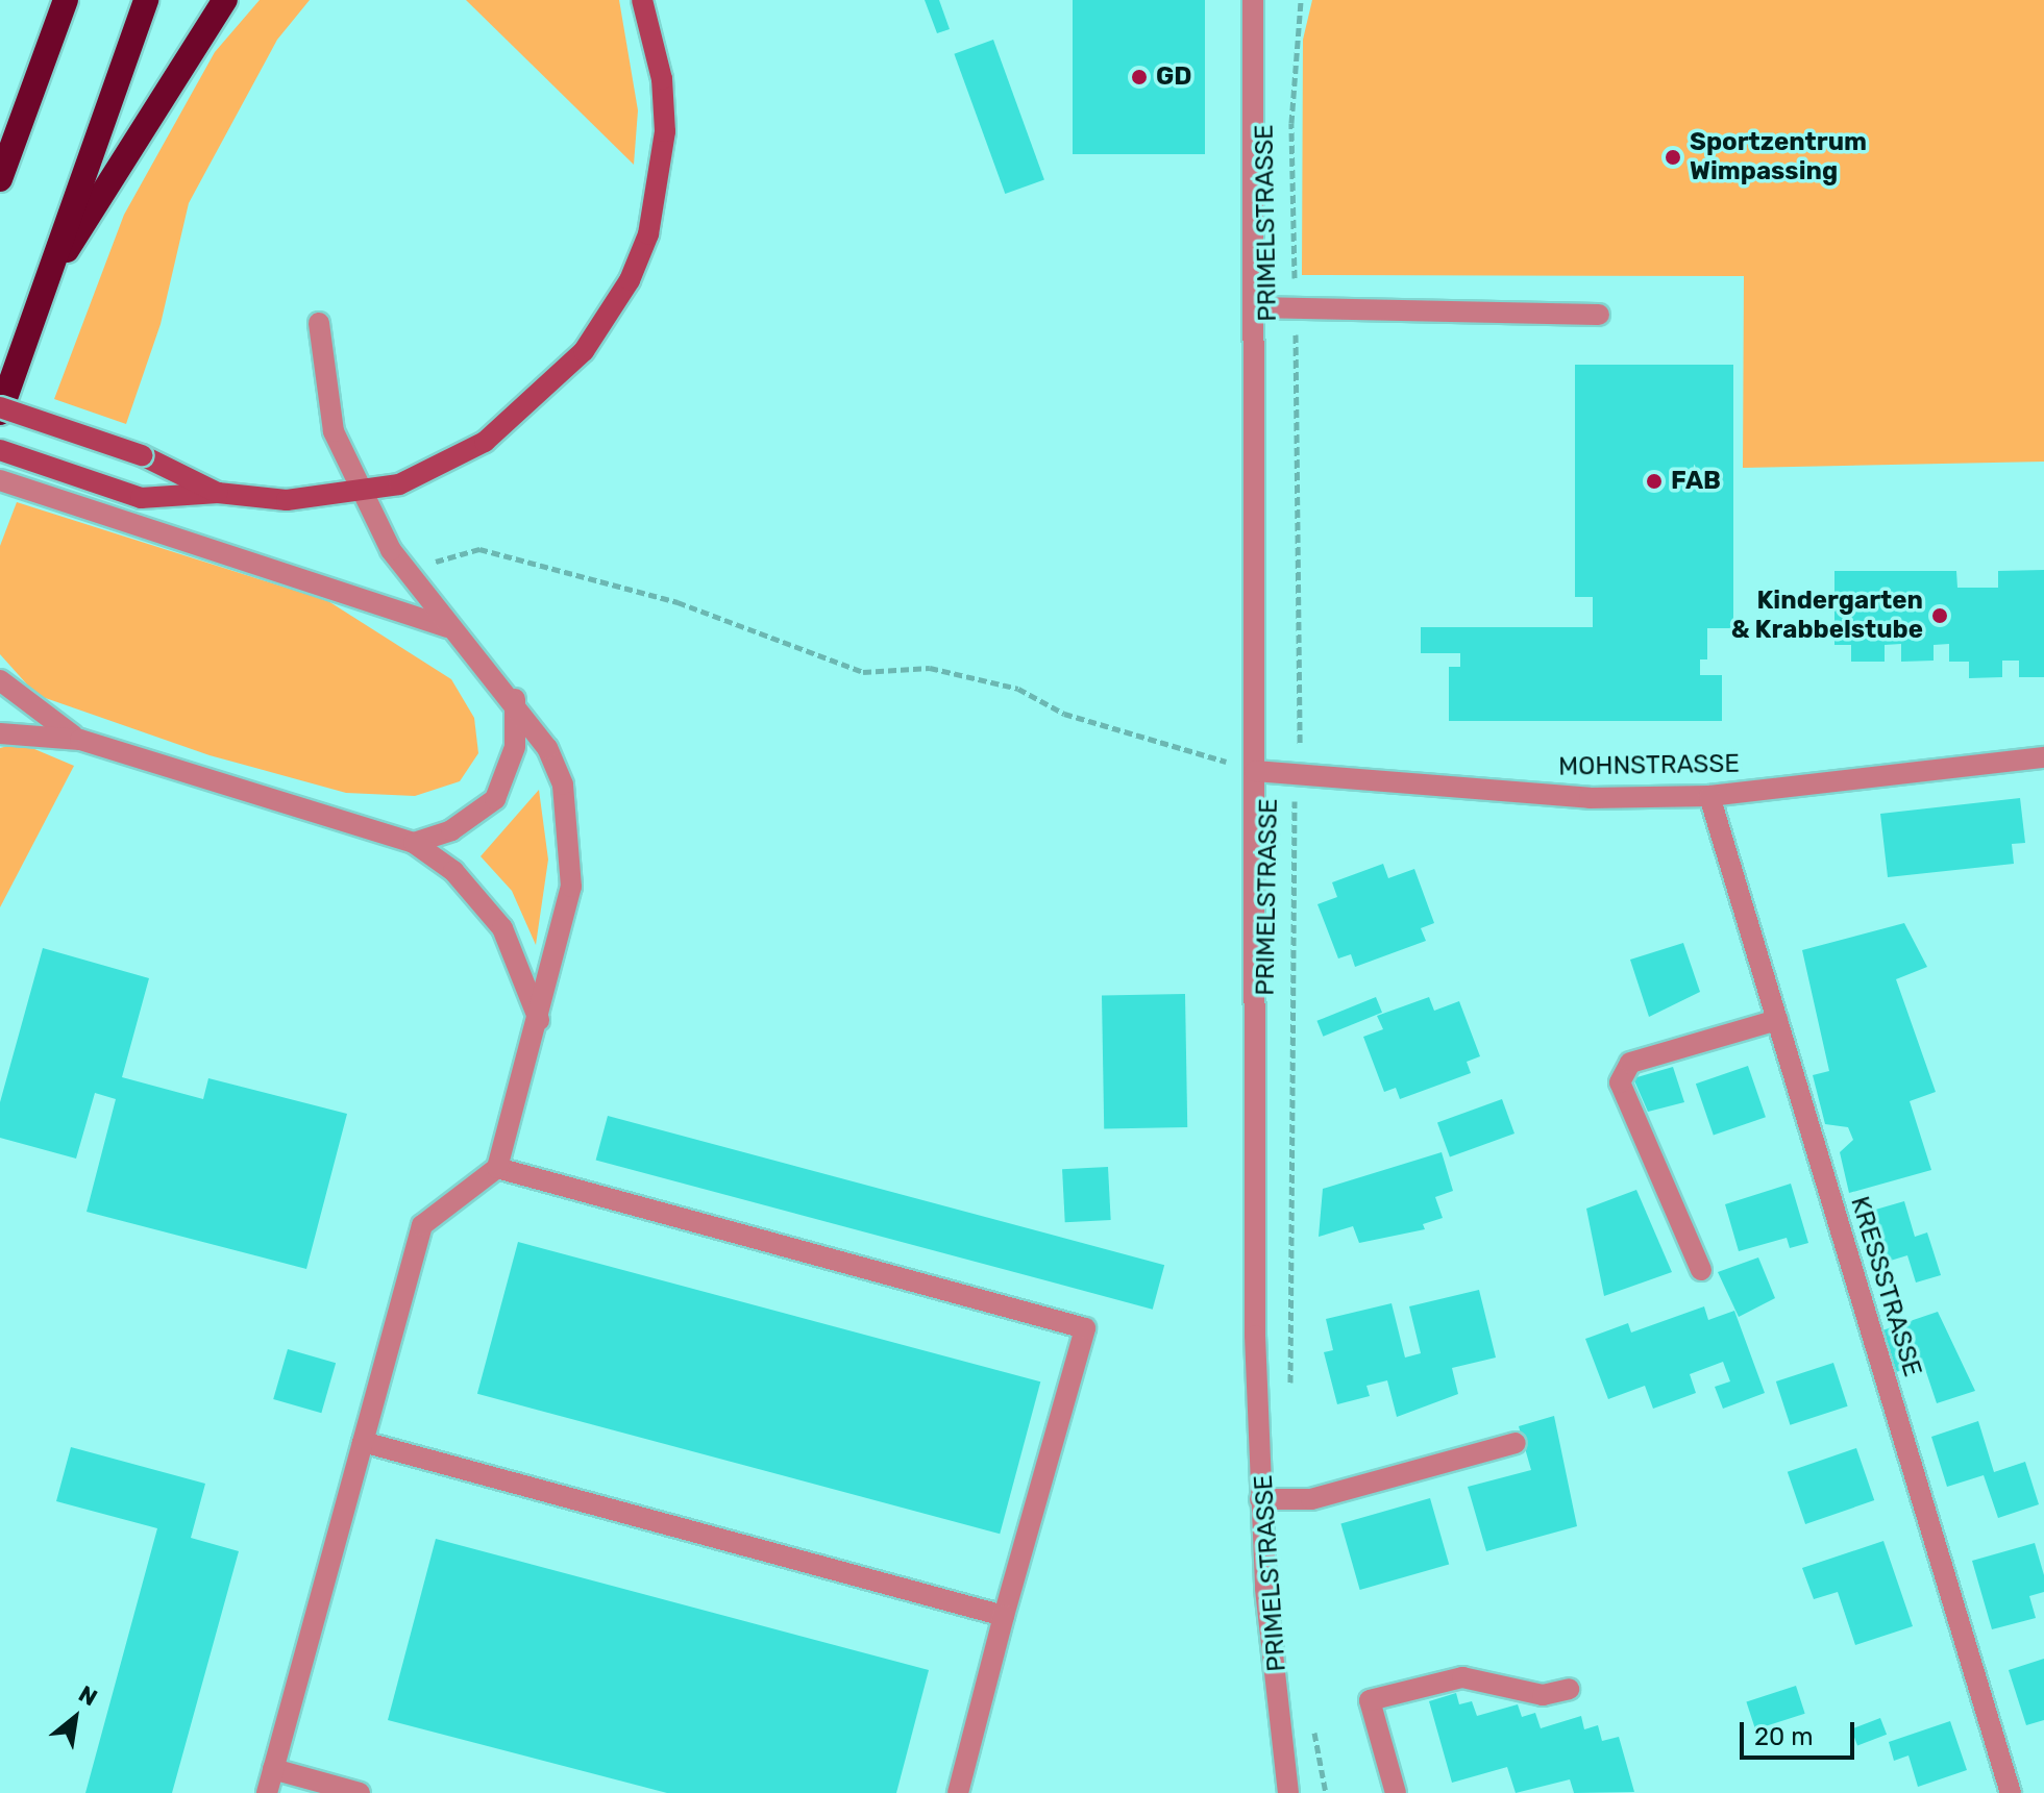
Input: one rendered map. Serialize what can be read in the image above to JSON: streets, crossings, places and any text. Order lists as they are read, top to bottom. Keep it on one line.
{"streets":{"street":["PRIMELSTRASSE","MOHNSTRASSE","KRESSSTRASSE"]},"crossings":[["PRIMELSTRASSE","MOHNSTRASSE"],["MOHNSTRASSE","KRESSSTRASSE"]],"places":["GD","Sportzentrum Wimpassing","FAB","Kindergarten & Krabbelstube"],"scale_bar":"20 m","north":"top right"}
